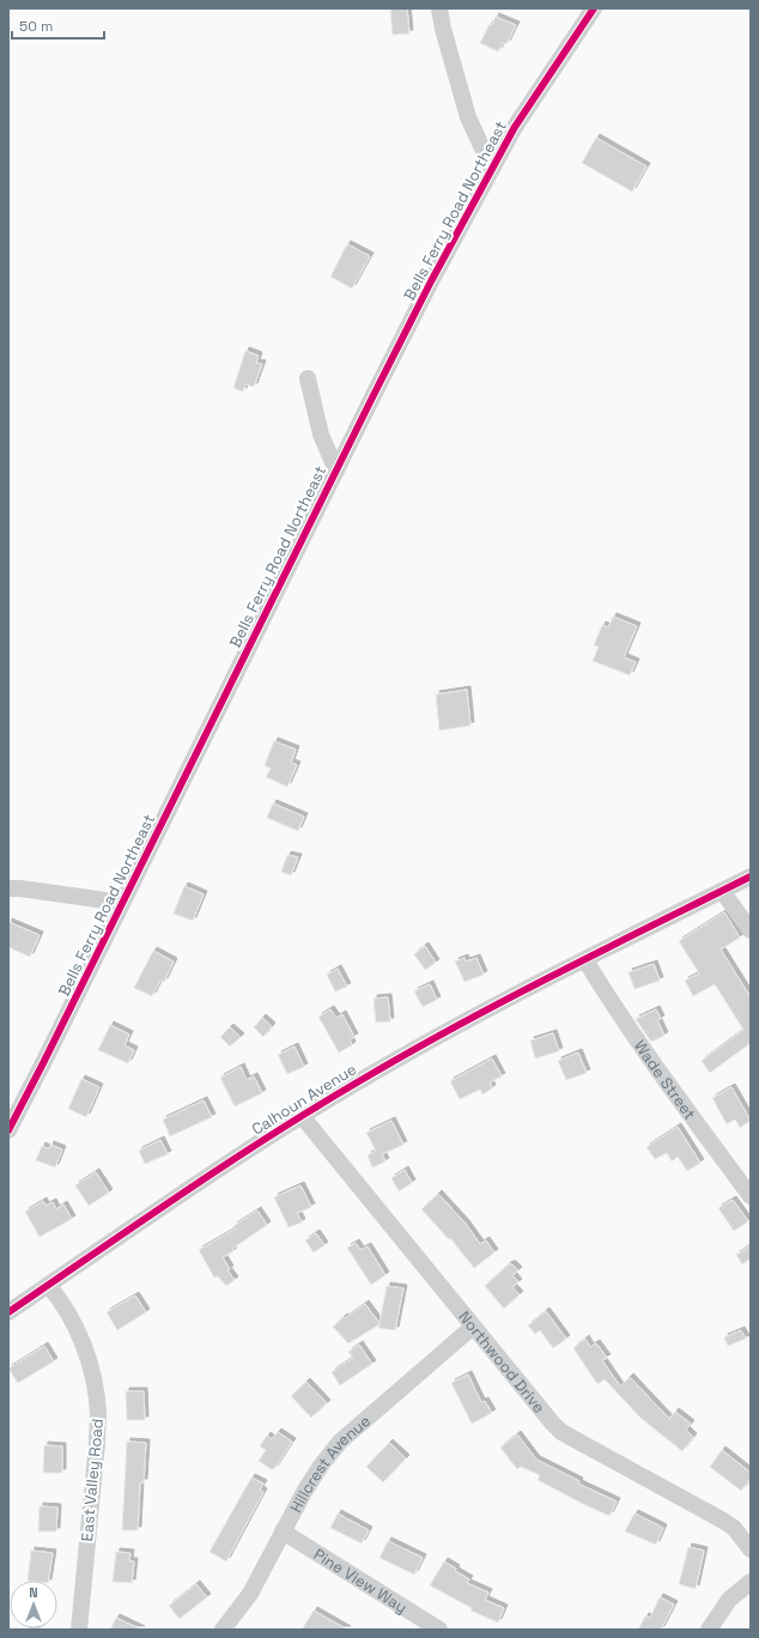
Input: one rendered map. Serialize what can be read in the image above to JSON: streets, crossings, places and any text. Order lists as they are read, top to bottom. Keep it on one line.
{"streets":{"street":["Bells Ferry Road Northeast","Wade Street","Calhoun Avenue","Northwood Drive","Hillcrest Avenue","East Valley Road","Pine View Way"]},"crossings":[["Wade Street","Calhoun Avenue"],["Calhoun Avenue","Northwood Drive"],["Calhoun Avenue","East Valley Road"],["Northwood Drive","Hillcrest Avenue"],["Hillcrest Avenue","Pine View Way"]],"scale_bar":"50 m","north":"top"}
